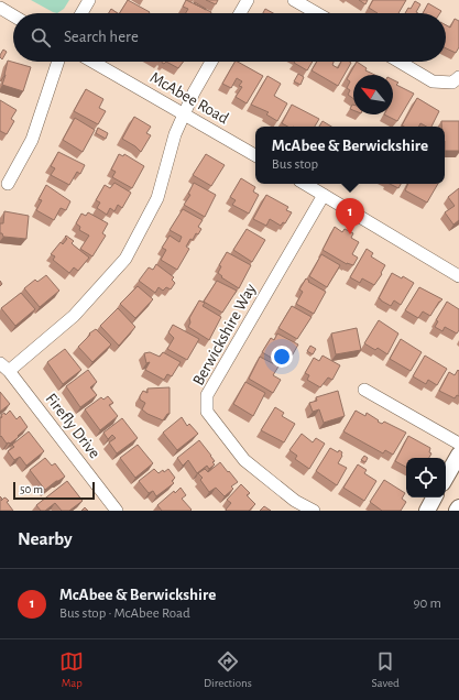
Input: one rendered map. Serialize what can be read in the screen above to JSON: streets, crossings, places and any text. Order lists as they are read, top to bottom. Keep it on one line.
{"streets":{"street":["McAbee Road","Berwickshire Way","Firefly Drive"]},"scale_bar":"50 m","north":"top left","page":{"search":"Search here","popup":["McAbee & Berwickshire","Bus stop"],"pins":"1","scale":"50 m","heading":"Nearby","list":[{"mark":"1","name":"McAbee & Berwickshire","note":"Bus stop · McAbee Road","value":"90 m"}],"nav":["Map","Directions","Saved"]}}
